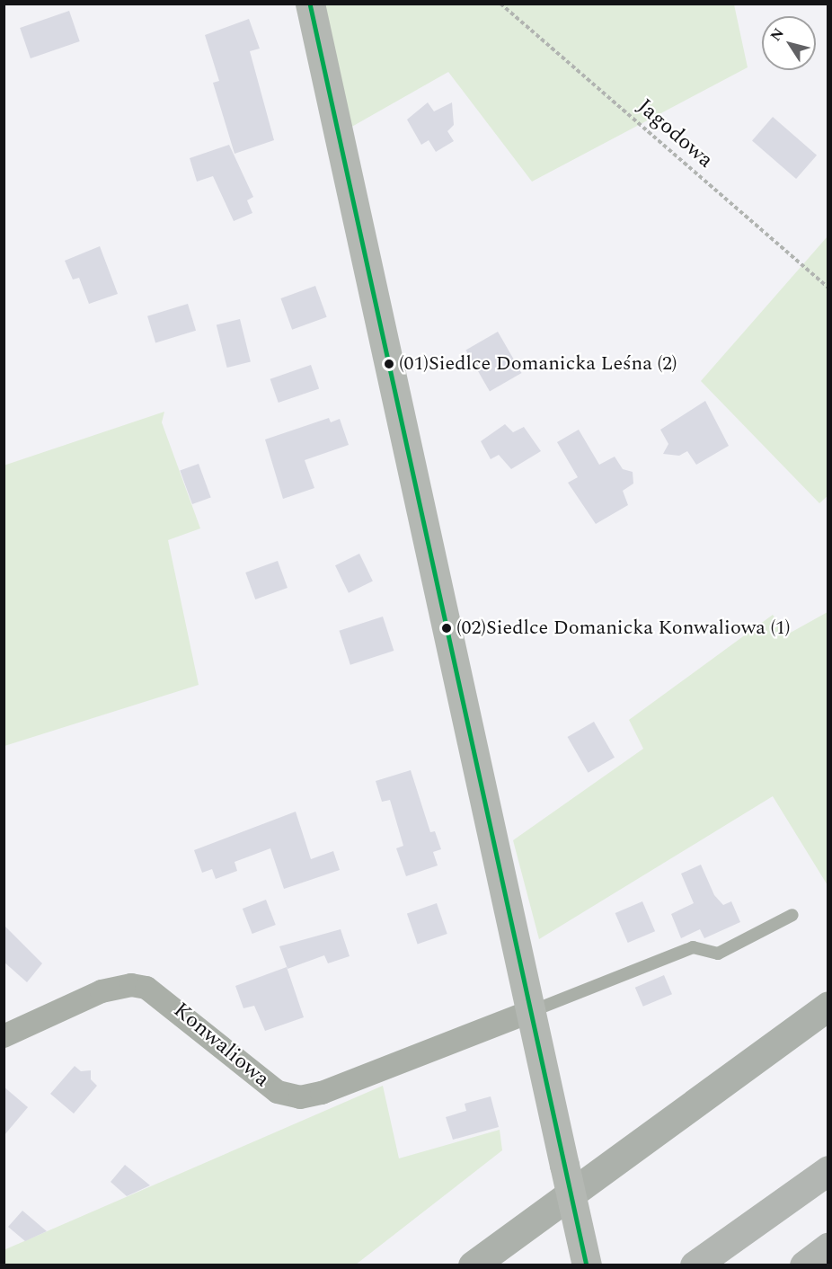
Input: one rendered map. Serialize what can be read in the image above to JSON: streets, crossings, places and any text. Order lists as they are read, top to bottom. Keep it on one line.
{"streets":{"street":["Konwaliowa"],"path":["Jagodowa"]},"places":["(01)Siedlce Domanicka Leśna (2)","(02)Siedlce Domanicka Konwaliowa (1)"],"north":"top left"}
